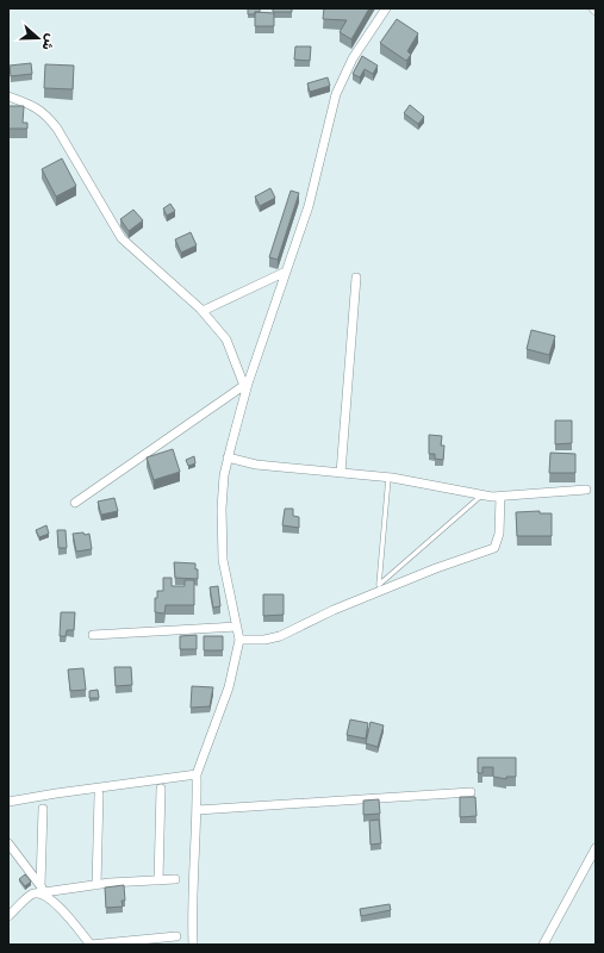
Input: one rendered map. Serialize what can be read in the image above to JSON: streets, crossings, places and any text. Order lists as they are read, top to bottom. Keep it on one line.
{"north":"right"}
